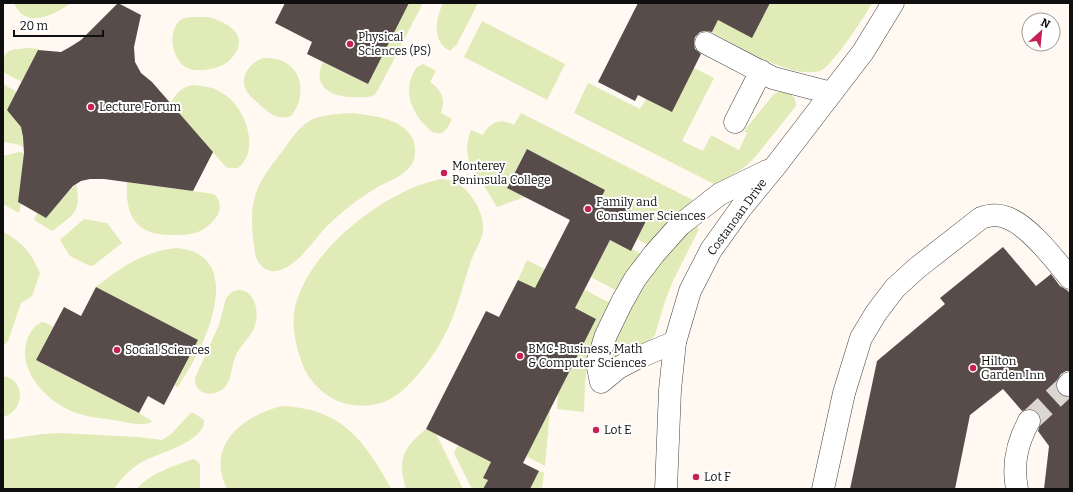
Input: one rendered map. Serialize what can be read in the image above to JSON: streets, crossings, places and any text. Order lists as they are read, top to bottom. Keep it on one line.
{"streets":{"street":["Costanoan Drive"]},"places":["Physical Sciences (PS)","Lecture Forum","Monterey Peninsula College","Family and Consumer Sciences","Social Sciences","BMC-Business, Math & Computer Sciences","Hilton Garden Inn","Lot E","Lot F"],"scale_bar":"20 m","north":"top right"}
